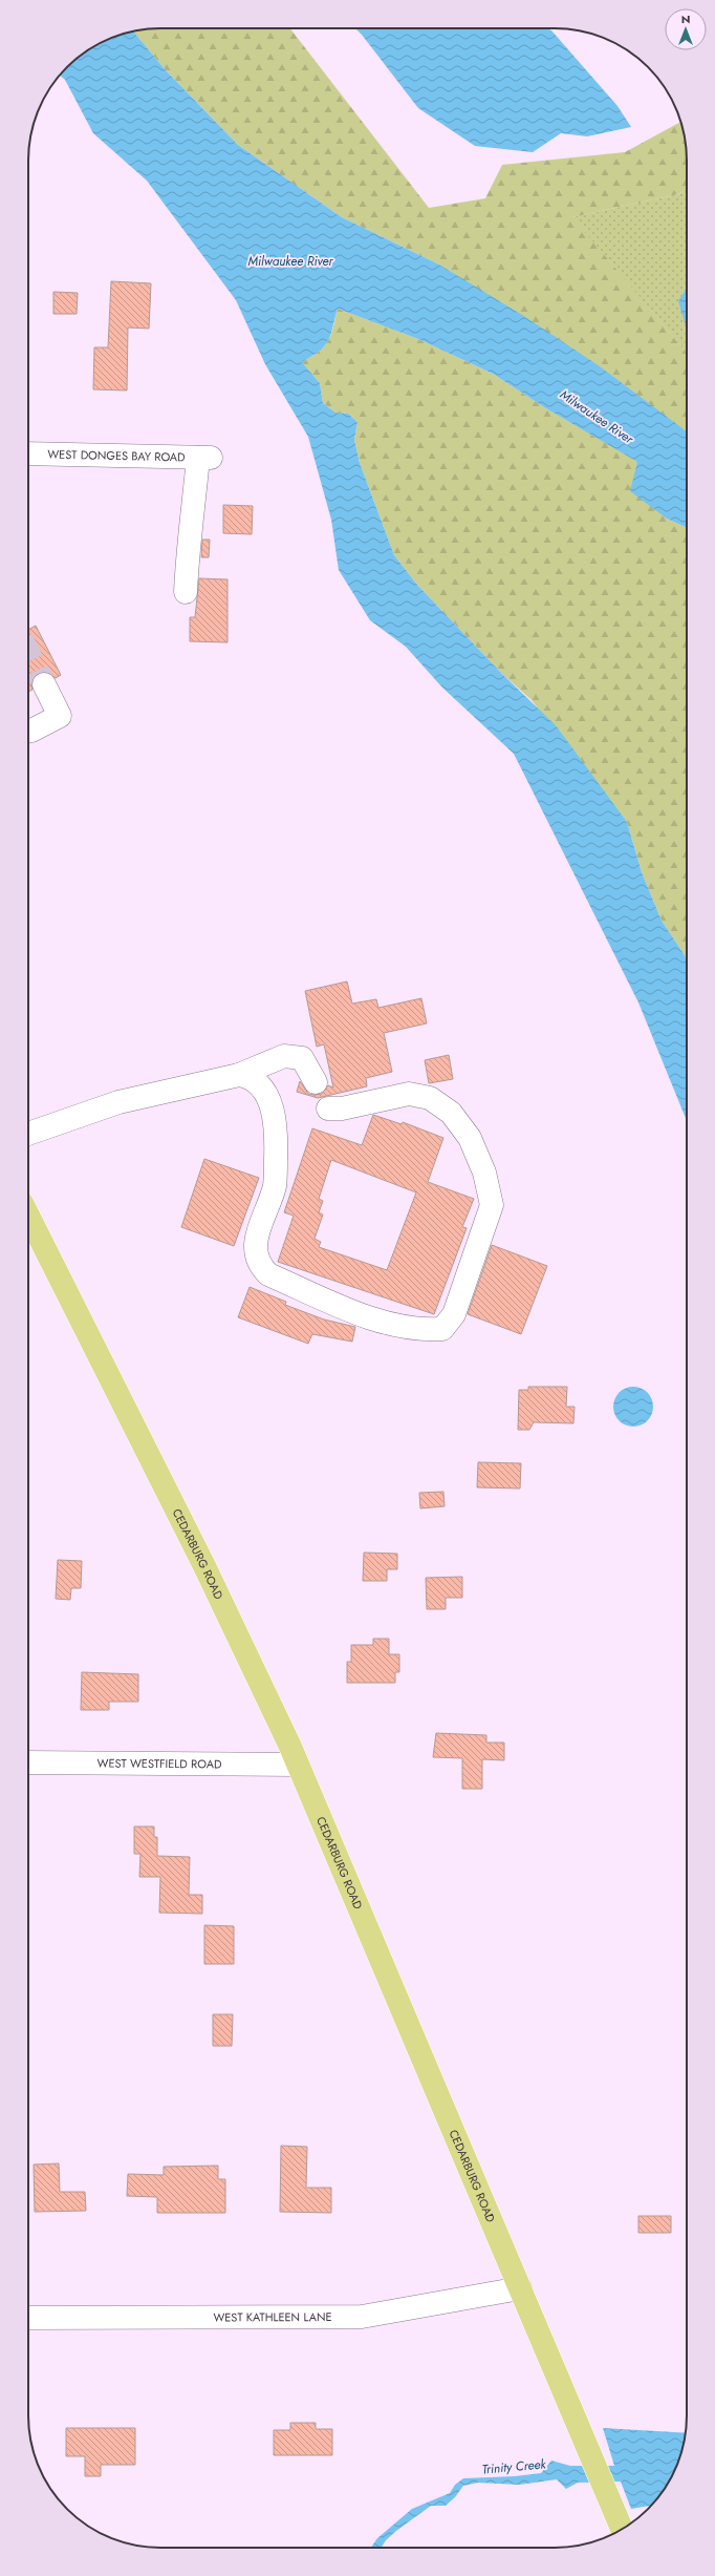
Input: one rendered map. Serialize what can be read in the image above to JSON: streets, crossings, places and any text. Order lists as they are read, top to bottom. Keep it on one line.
{"streets":{"main road":["CEDARBURG ROAD"],"street":["WEST DONGES BAY ROAD","WEST WESTFIELD ROAD","WEST KATHLEEN LANE"]},"crossings":[["CEDARBURG ROAD","WEST WESTFIELD ROAD"],["CEDARBURG ROAD","WEST KATHLEEN LANE"]],"water":["Milwaukee River","Trinity Creek"],"north":"top"}
